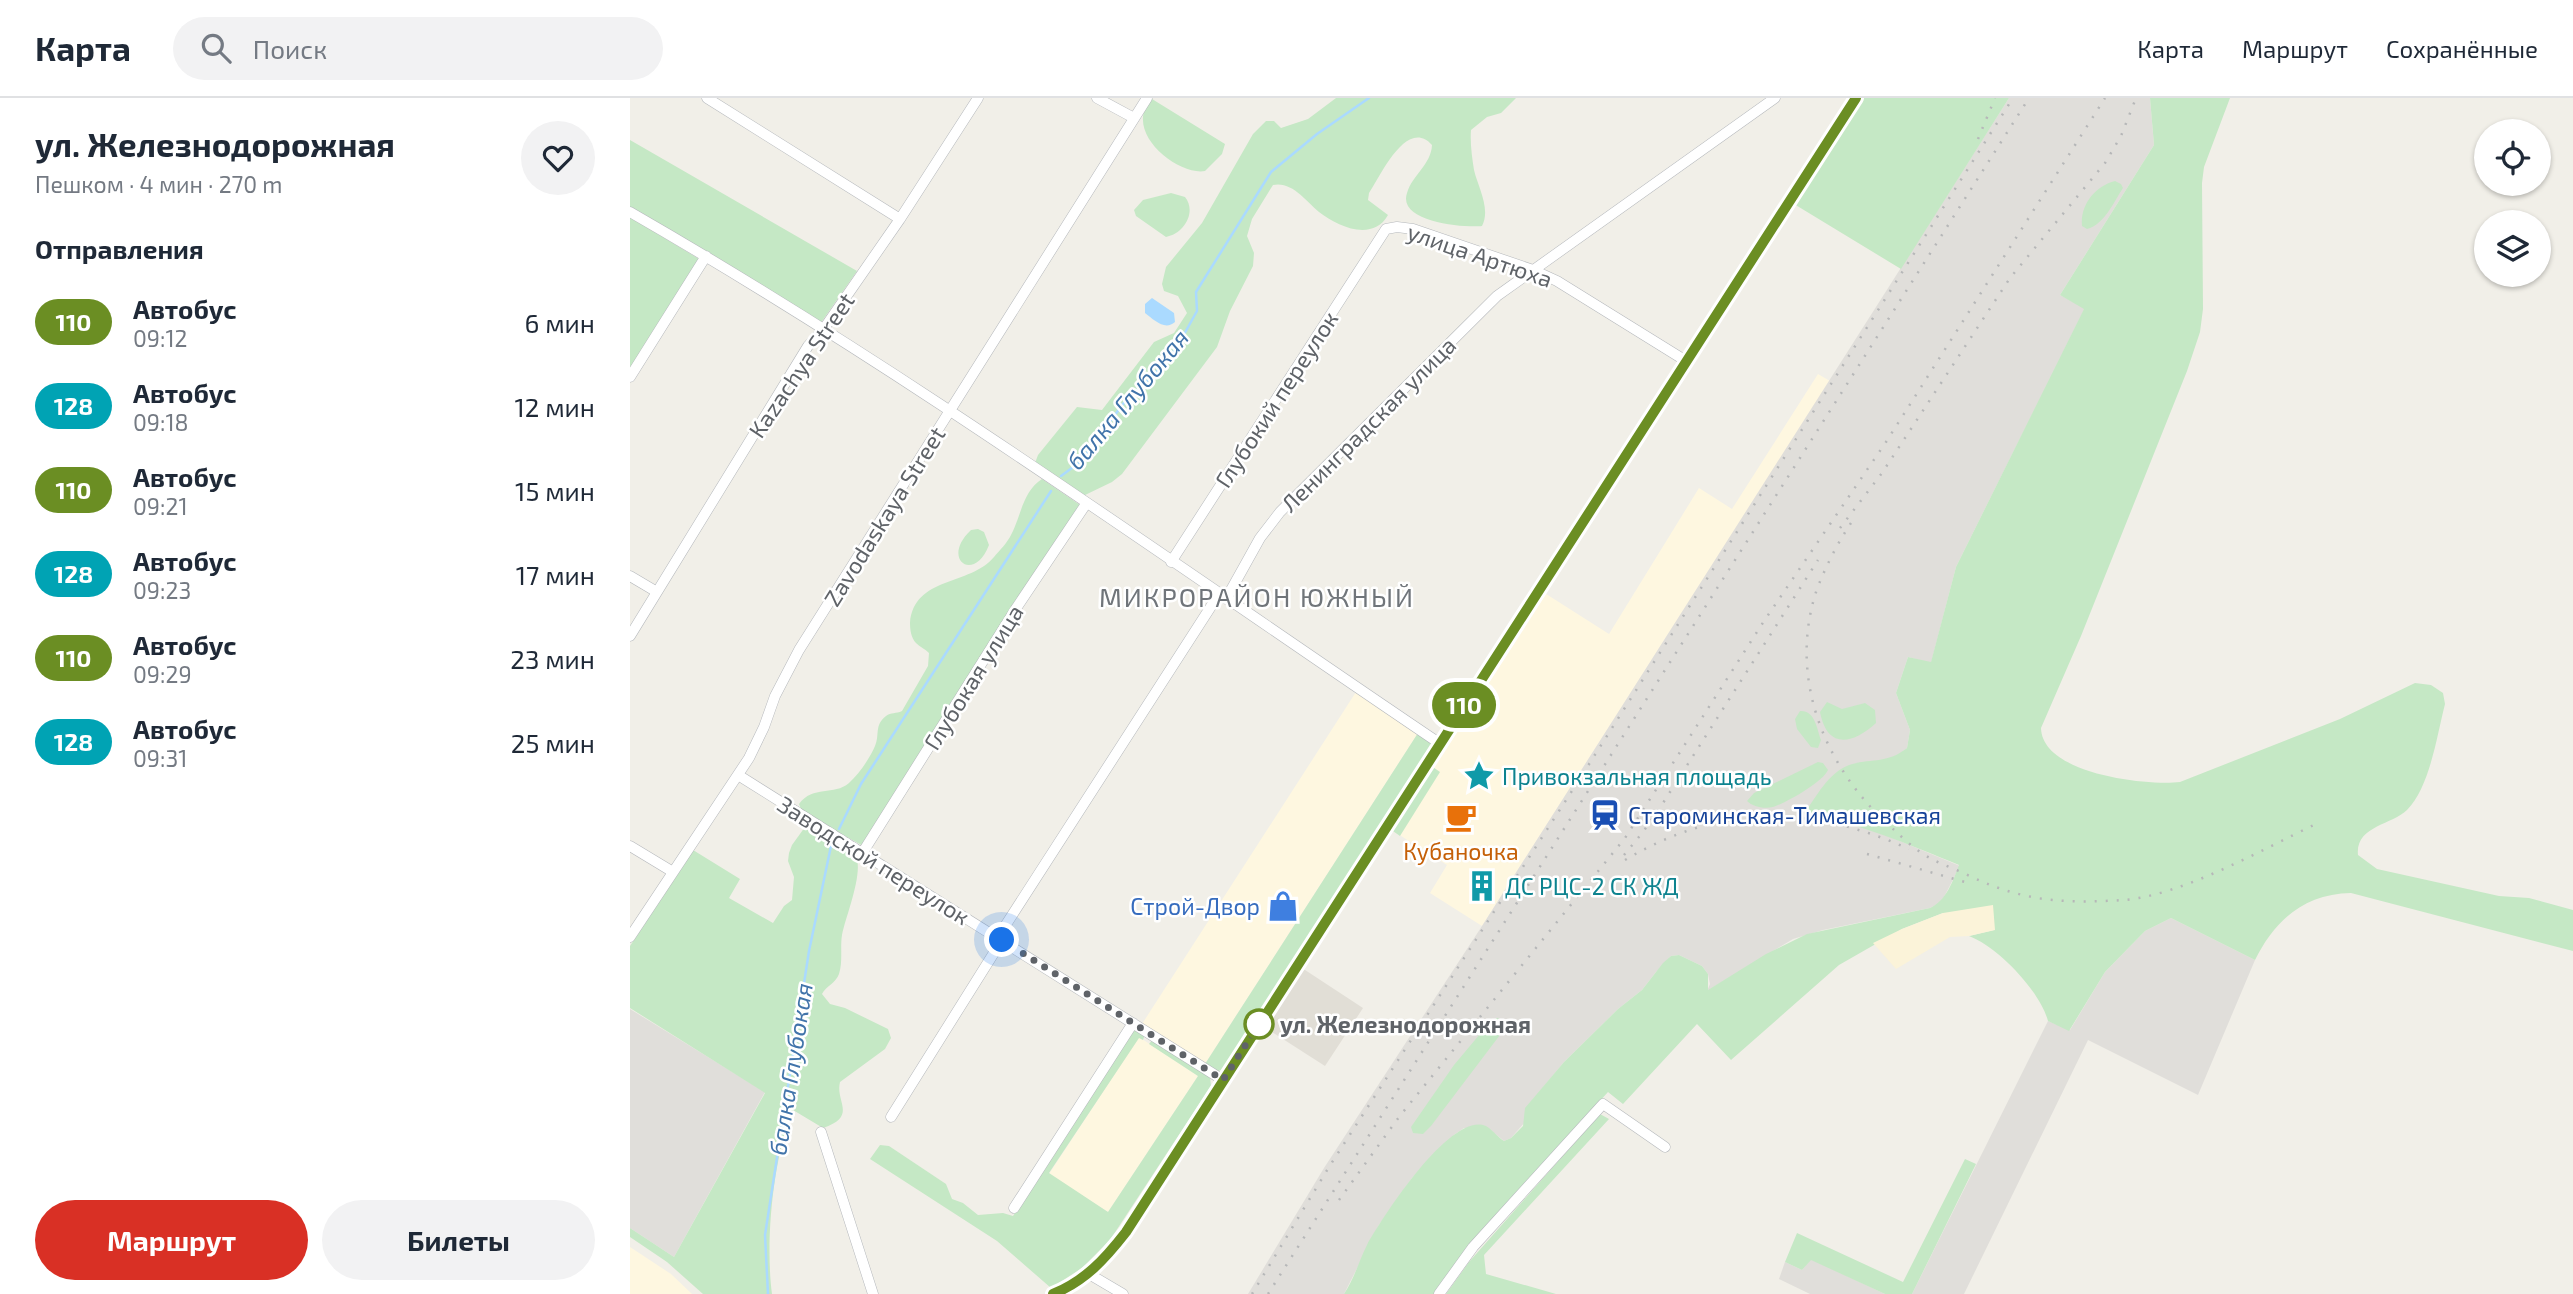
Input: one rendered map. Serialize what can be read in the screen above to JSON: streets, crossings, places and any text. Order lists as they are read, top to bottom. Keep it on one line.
{"streets":{"street":["улица Артюха","Kazachya Street","Глубокий переулок","Ленинградская улица","Zavodaskaya Street","Глубокая улица","Заводской переулок"]},"crossings":[["улица Артюха","Глубокий переулок"],["улица Артюха","Ленинградская улица"],["Ленинградская улица","Заводской переулок"],["Zavodaskaya Street","Заводской переулок"],["Глубокая улица","Заводской переулок"]],"districts":["МИКРОРАЙОН ЮЖНЫЙ"],"water":["балка Глубокая"],"places":{"place":["Привокзальная площадь"],"station":["Староминская-Тимашевская"],"cafe":["Кубаночка"],"building":["ДС РЦС-2 СК ЖД"],"shop":["Строй-Двор"],"other":["ул. Железнодорожная"]},"lines":["bus line 110"],"page":{"header":"Карта","search":"Поиск","nav":["Карта","Маршрут","Сохранённые"],"heading":[["ул. Железнодорожная","Пешком · 4 мин · 270 m"],"Отправления"],"on_map":"110","list":[{"mark":"110","name":"Автобус","note":"09:12","value":"6 мин"},{"mark":"128","name":"Автобус","note":"09:18","value":"12 мин"},{"mark":"110","name":"Автобус","note":"09:21","value":"15 мин"},{"mark":"128","name":"Автобус","note":"09:23","value":"17 мин"},{"mark":"110","name":"Автобус","note":"09:29","value":"23 мин"},{"mark":"128","name":"Автобус","note":"09:31","value":"25 мин"}],"buttons":["Маршрут","Билеты"]}}
